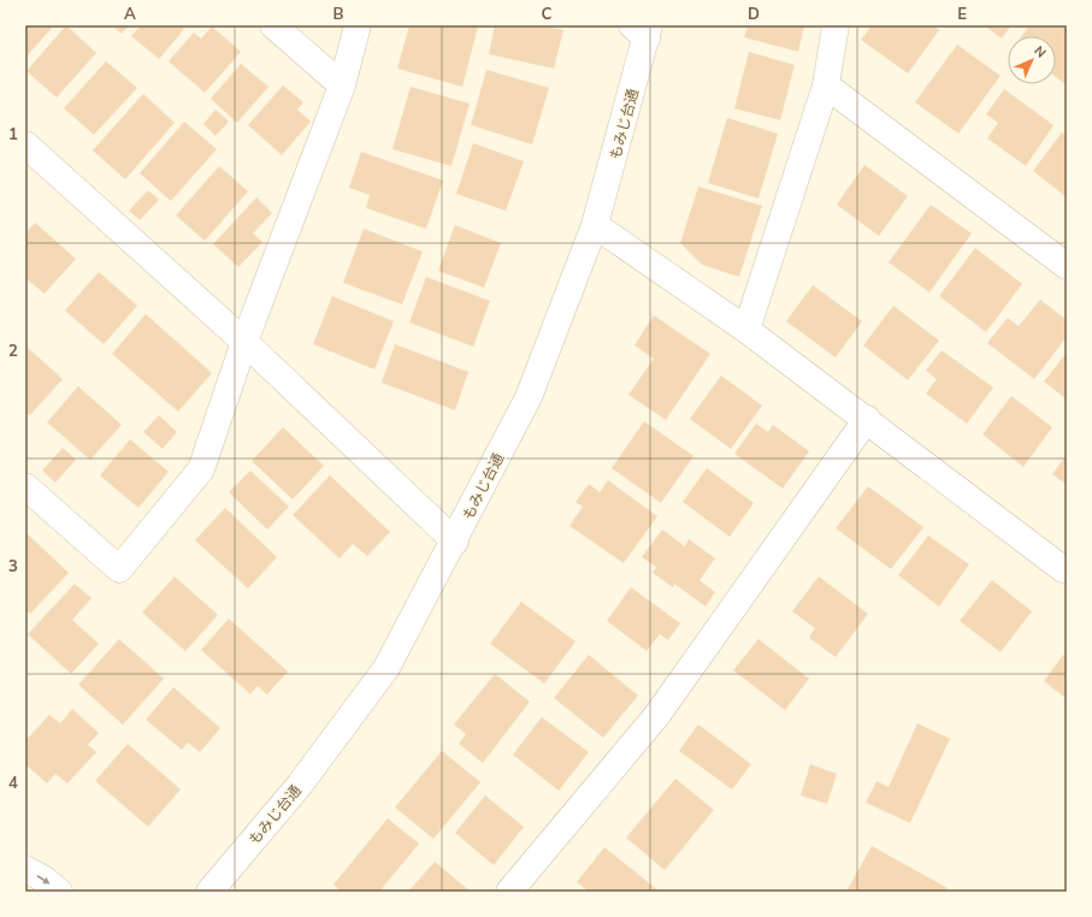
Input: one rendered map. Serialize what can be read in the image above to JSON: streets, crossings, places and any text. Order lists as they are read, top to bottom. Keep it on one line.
{"streets":{"street":["もみじ台通"]},"north":"top right","grid":{"columns":["A","B","C","D","E"],"rows":["1","2","3","4"]}}
